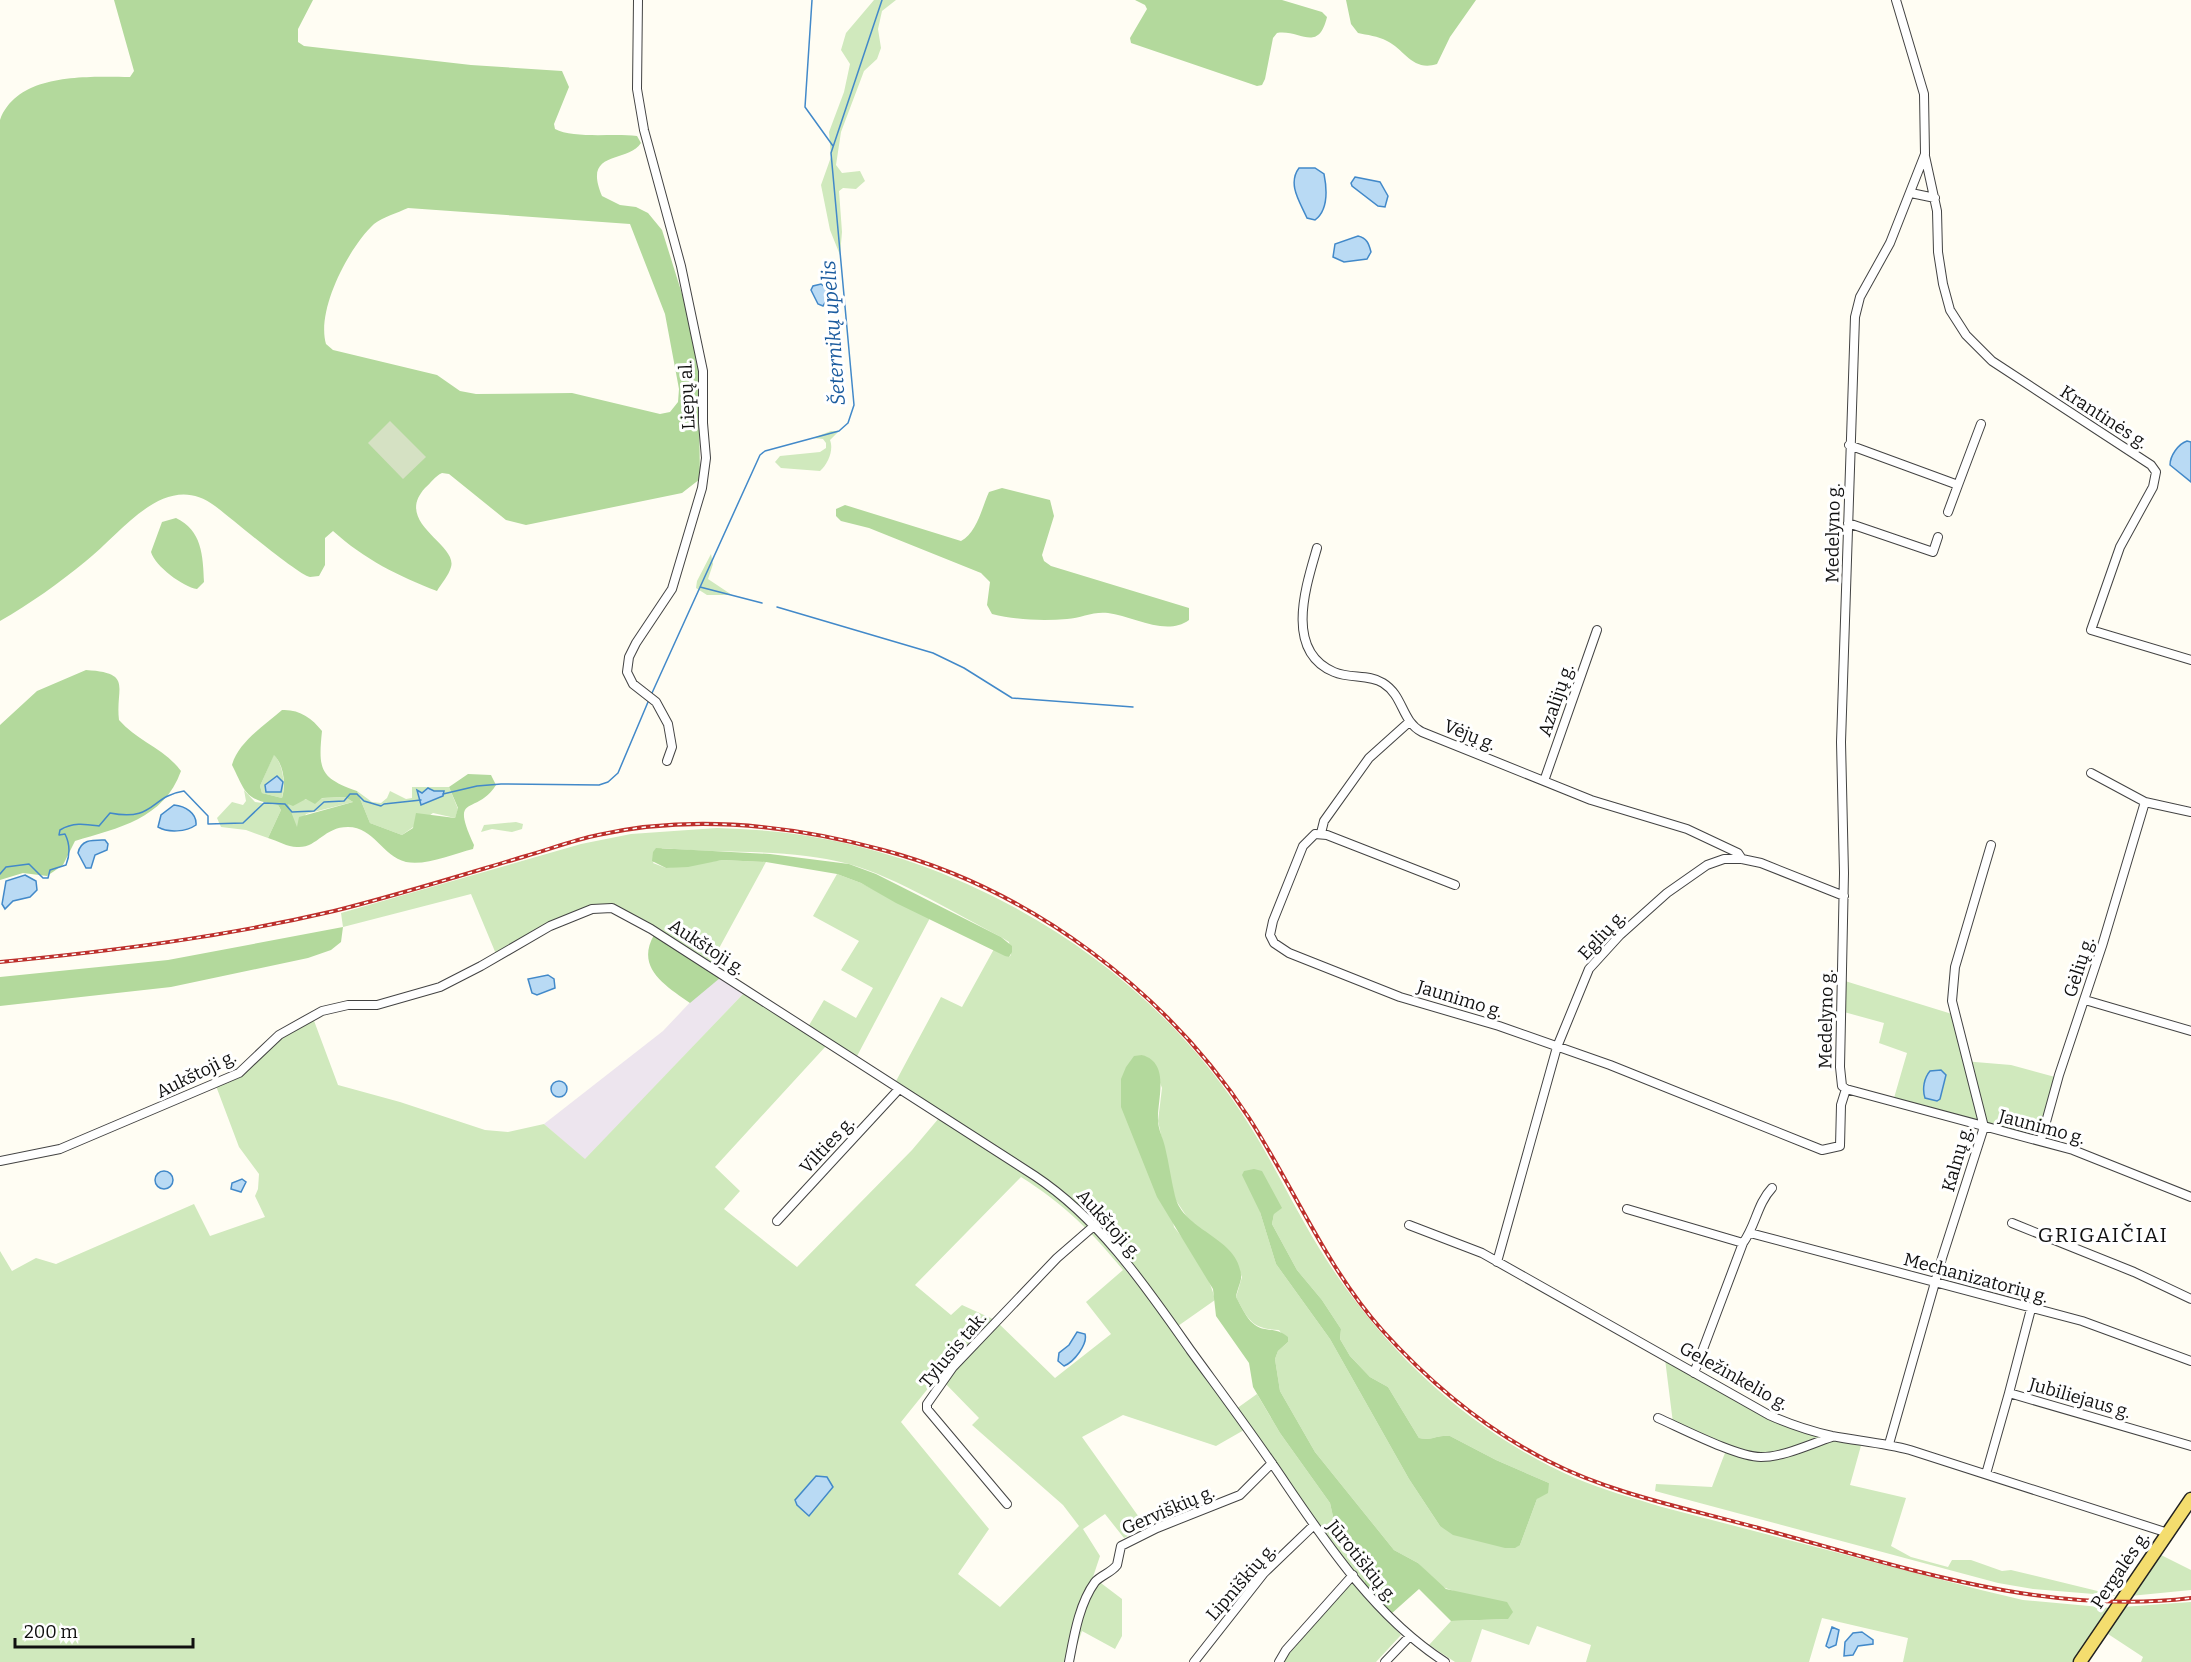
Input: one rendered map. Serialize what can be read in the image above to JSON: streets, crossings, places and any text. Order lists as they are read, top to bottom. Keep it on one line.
{"streets":{"main road":["Pergalės g."],"street":["Liepų al.","Krantinės g.","Medelyno g.","Azalijų g.","Vėjų g.","Eglių g.","Aukštoji g.","Gėlių g.","Jaunimo g.","Vilties g.","Kalnų g.","Mechanizatorių g.","Tylusis tak.","Geležinkelio g.","Jubiliejaus g.","Gerviškių g.","Jūrotiškių g.","Lipniškių g."]},"crossings":[["Krantinės g.","Medelyno g."],["Medelyno g.","Eglių g."],["Medelyno g.","Jaunimo g."],["Azalijų g.","Vėjų g."],["Vėjų g.","Eglių g."],["Eglių g.","Jaunimo g."],["Eglių g.","Geležinkelio g."],["Aukštoji g.","Vilties g."],["Aukštoji g.","Tylusis tak."],["Aukštoji g.","Gerviškių g."],["Aukštoji g.","Jūrotiškių g."],["Gėlių g.","Jaunimo g."],["Jaunimo g.","Kalnų g."],["Kalnų g.","Mechanizatorių g."],["Kalnų g.","Geležinkelio g."],["Mechanizatorių g.","Jubiliejaus g."],["Geležinkelio g.","Pergalės g."],["Gerviškių g.","Jūrotiškių g."],["Jūrotiškių g.","Lipniškių g."]],"districts":["GRIGAIČIAI"],"water":["Šeternikų upelis"],"scale_bar":"200 m"}
